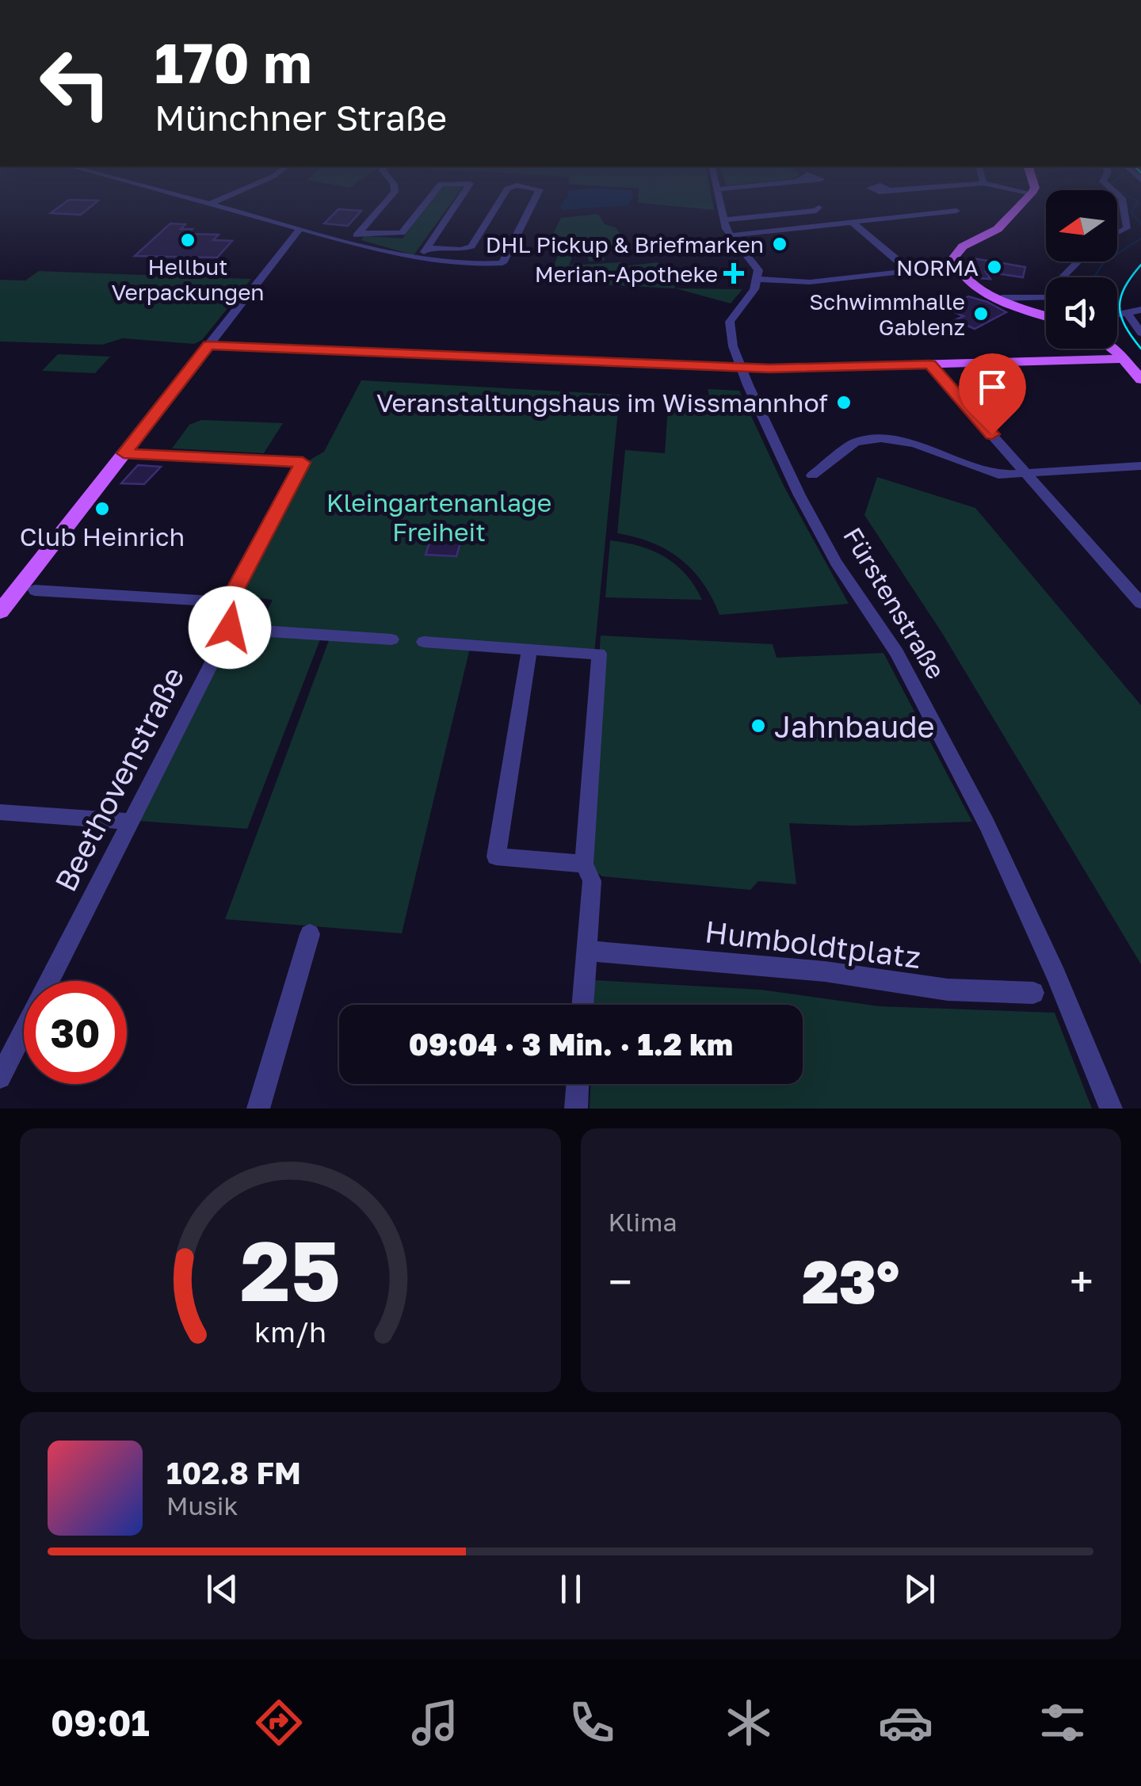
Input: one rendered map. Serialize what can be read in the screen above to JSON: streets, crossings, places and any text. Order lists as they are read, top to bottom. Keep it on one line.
{"streets":{"street":["Fürstenstraße","Beethovenstraße","Humboldtplatz"]},"parks":["Kleingartenanlage Freiheit"],"places":{"other":["Hellbut Verpackungen","DHL Pickup & Briefmarken","NORMA","Schwimmhalle Gablenz","Veranstaltungshaus im Wissmannhof","Club Heinrich","Jahnbaude"],"health":["Merian-Apotheke"]},"north":"left","page":{"turn":["170 m","Münchner Straße"],"limit":"30","trip":"09:04 · 3 Min. · 1.2 km","tile":"Klima","heat":["−","23°","+"],"song":["102.8 FM","Musik"],"tabs":"09:01","gauge":["25","km/h"]}}
